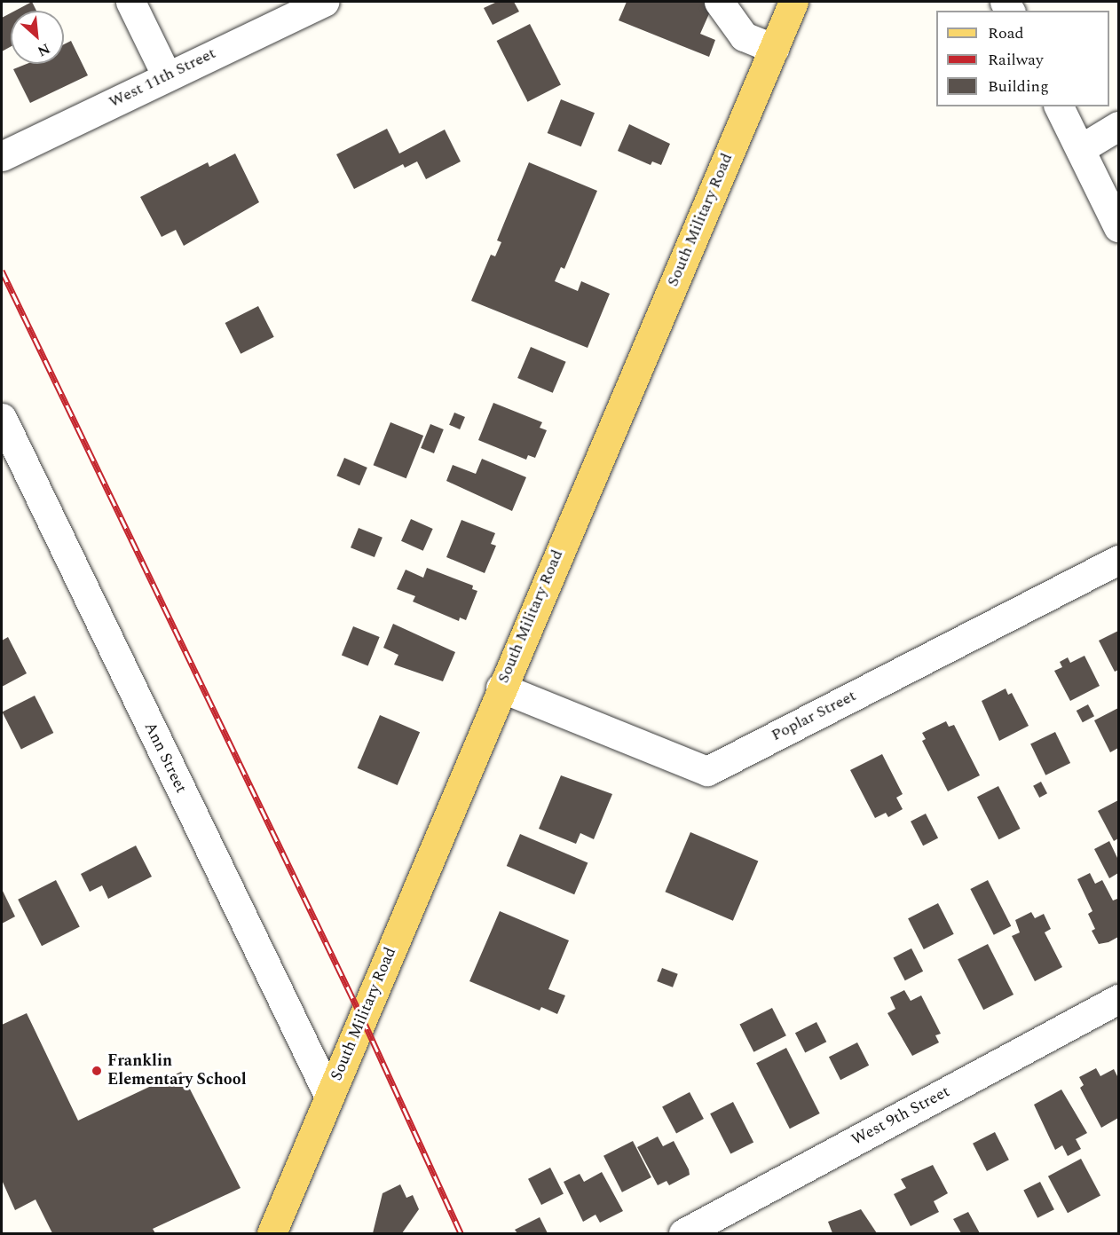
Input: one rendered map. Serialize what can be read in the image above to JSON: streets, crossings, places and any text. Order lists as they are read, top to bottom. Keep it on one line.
{"streets":{"main road":["South Military Road"],"street":["West 11th Street","Poplar Street","Ann Street","West 9th Street"]},"crossings":[["South Military Road","Poplar Street"],["South Military Road","Ann Street"]],"places":["Franklin Elementary School"],"legend":["Road","Railway","Building"],"north":"bottom right"}
